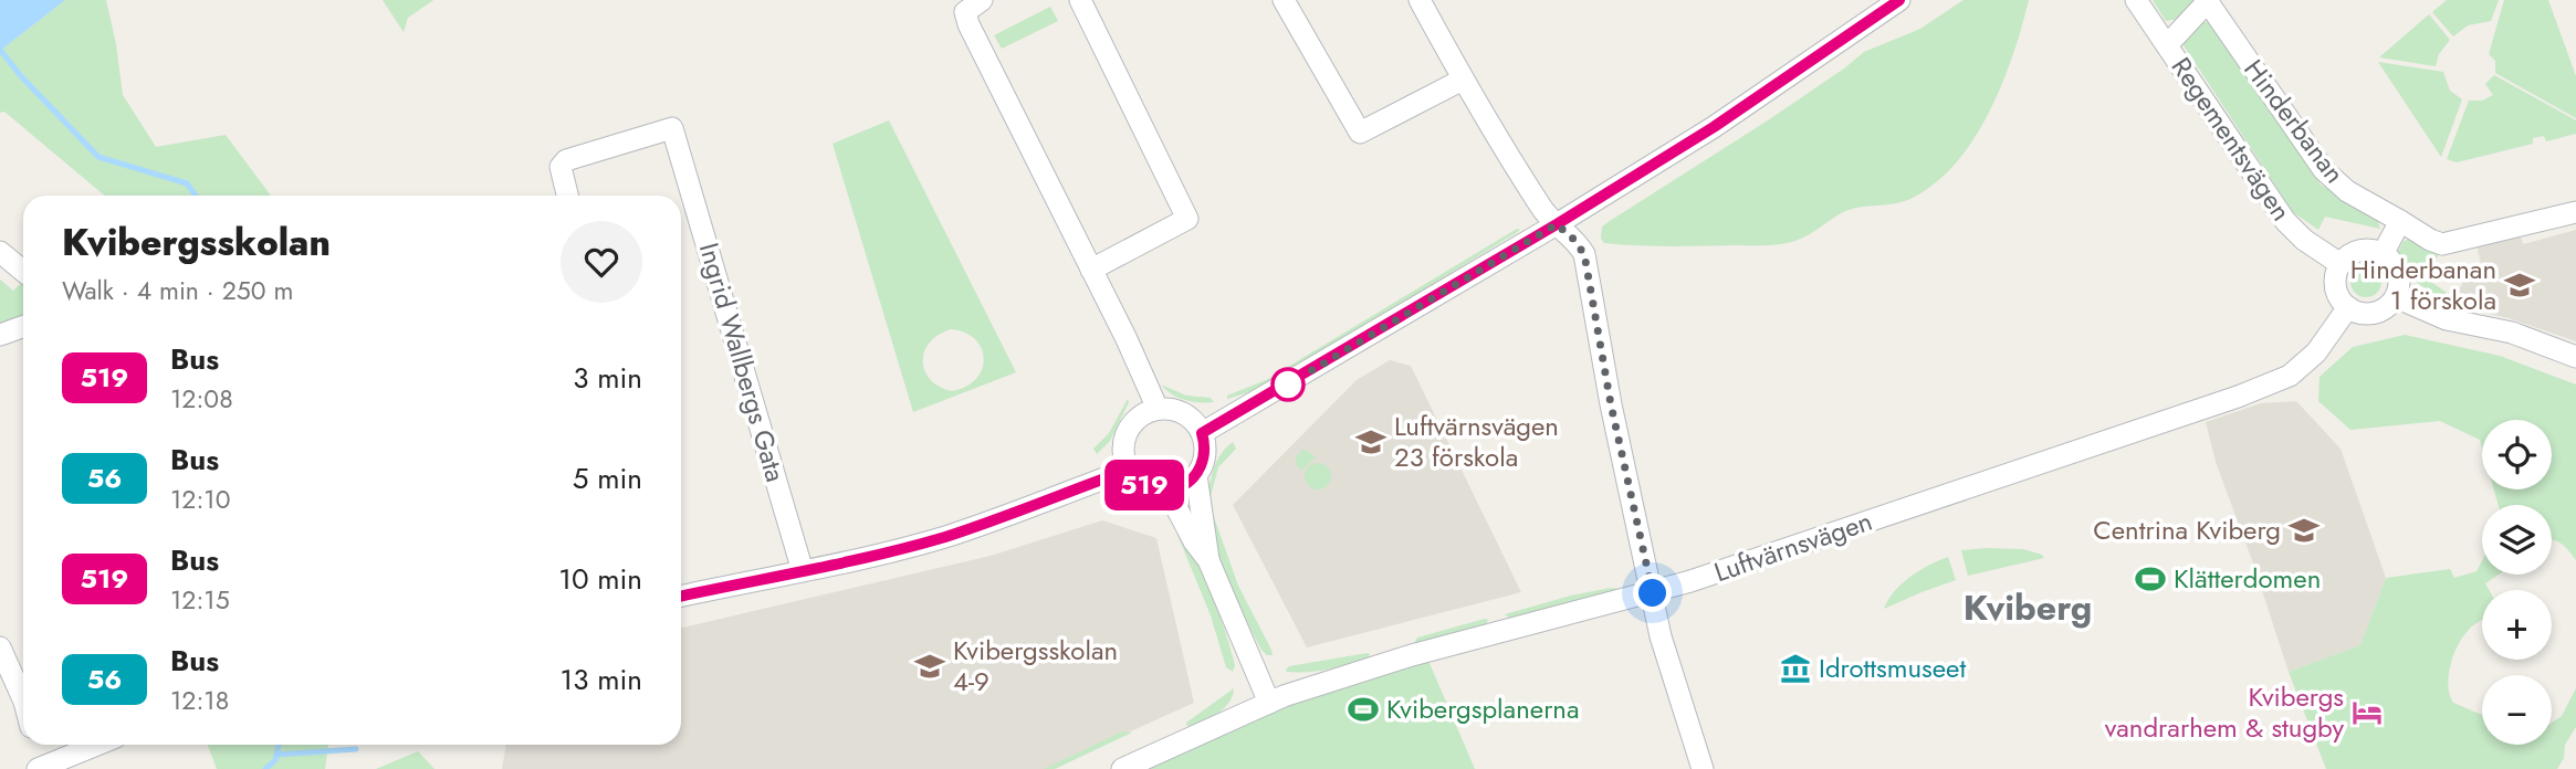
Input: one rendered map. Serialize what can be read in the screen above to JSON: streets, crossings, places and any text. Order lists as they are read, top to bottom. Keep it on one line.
{"streets":{"street":["Hinderbanan","Regementsvägen","Ingrid Wallbergs Gata","Luftvärnsvägen"]},"crossings":[["Hinderbanan","Regementsvägen"],["Regementsvägen","Luftvärnsvägen"]],"districts":["Kviberg"],"places":{"school or university":["Hinderbanan 1 förskola","Luftvärnsvägen 23 förskola","Centrina Kviberg","Kvibergsskolan 4-9"],"sports":["Klätterdomen","Kvibergsplanerna"],"museum":["Idrottsmuseet"],"hotel":["Kvibergs vandrarhem & stugby"]},"lines":["bus line 519"],"page":{"on_map":"519","heading":["Kvibergsskolan","Walk · 4 min · 250 m"],"list":[{"mark":"519","name":"Bus","note":"12:08","value":"3 min"},{"mark":"56","name":"Bus","note":"12:10","value":"5 min"},{"mark":"519","name":"Bus","note":"12:15","value":"10 min"},{"mark":"56","name":"Bus","note":"12:18","value":"13 min"}],"map_buttons":["+","−"]}}
